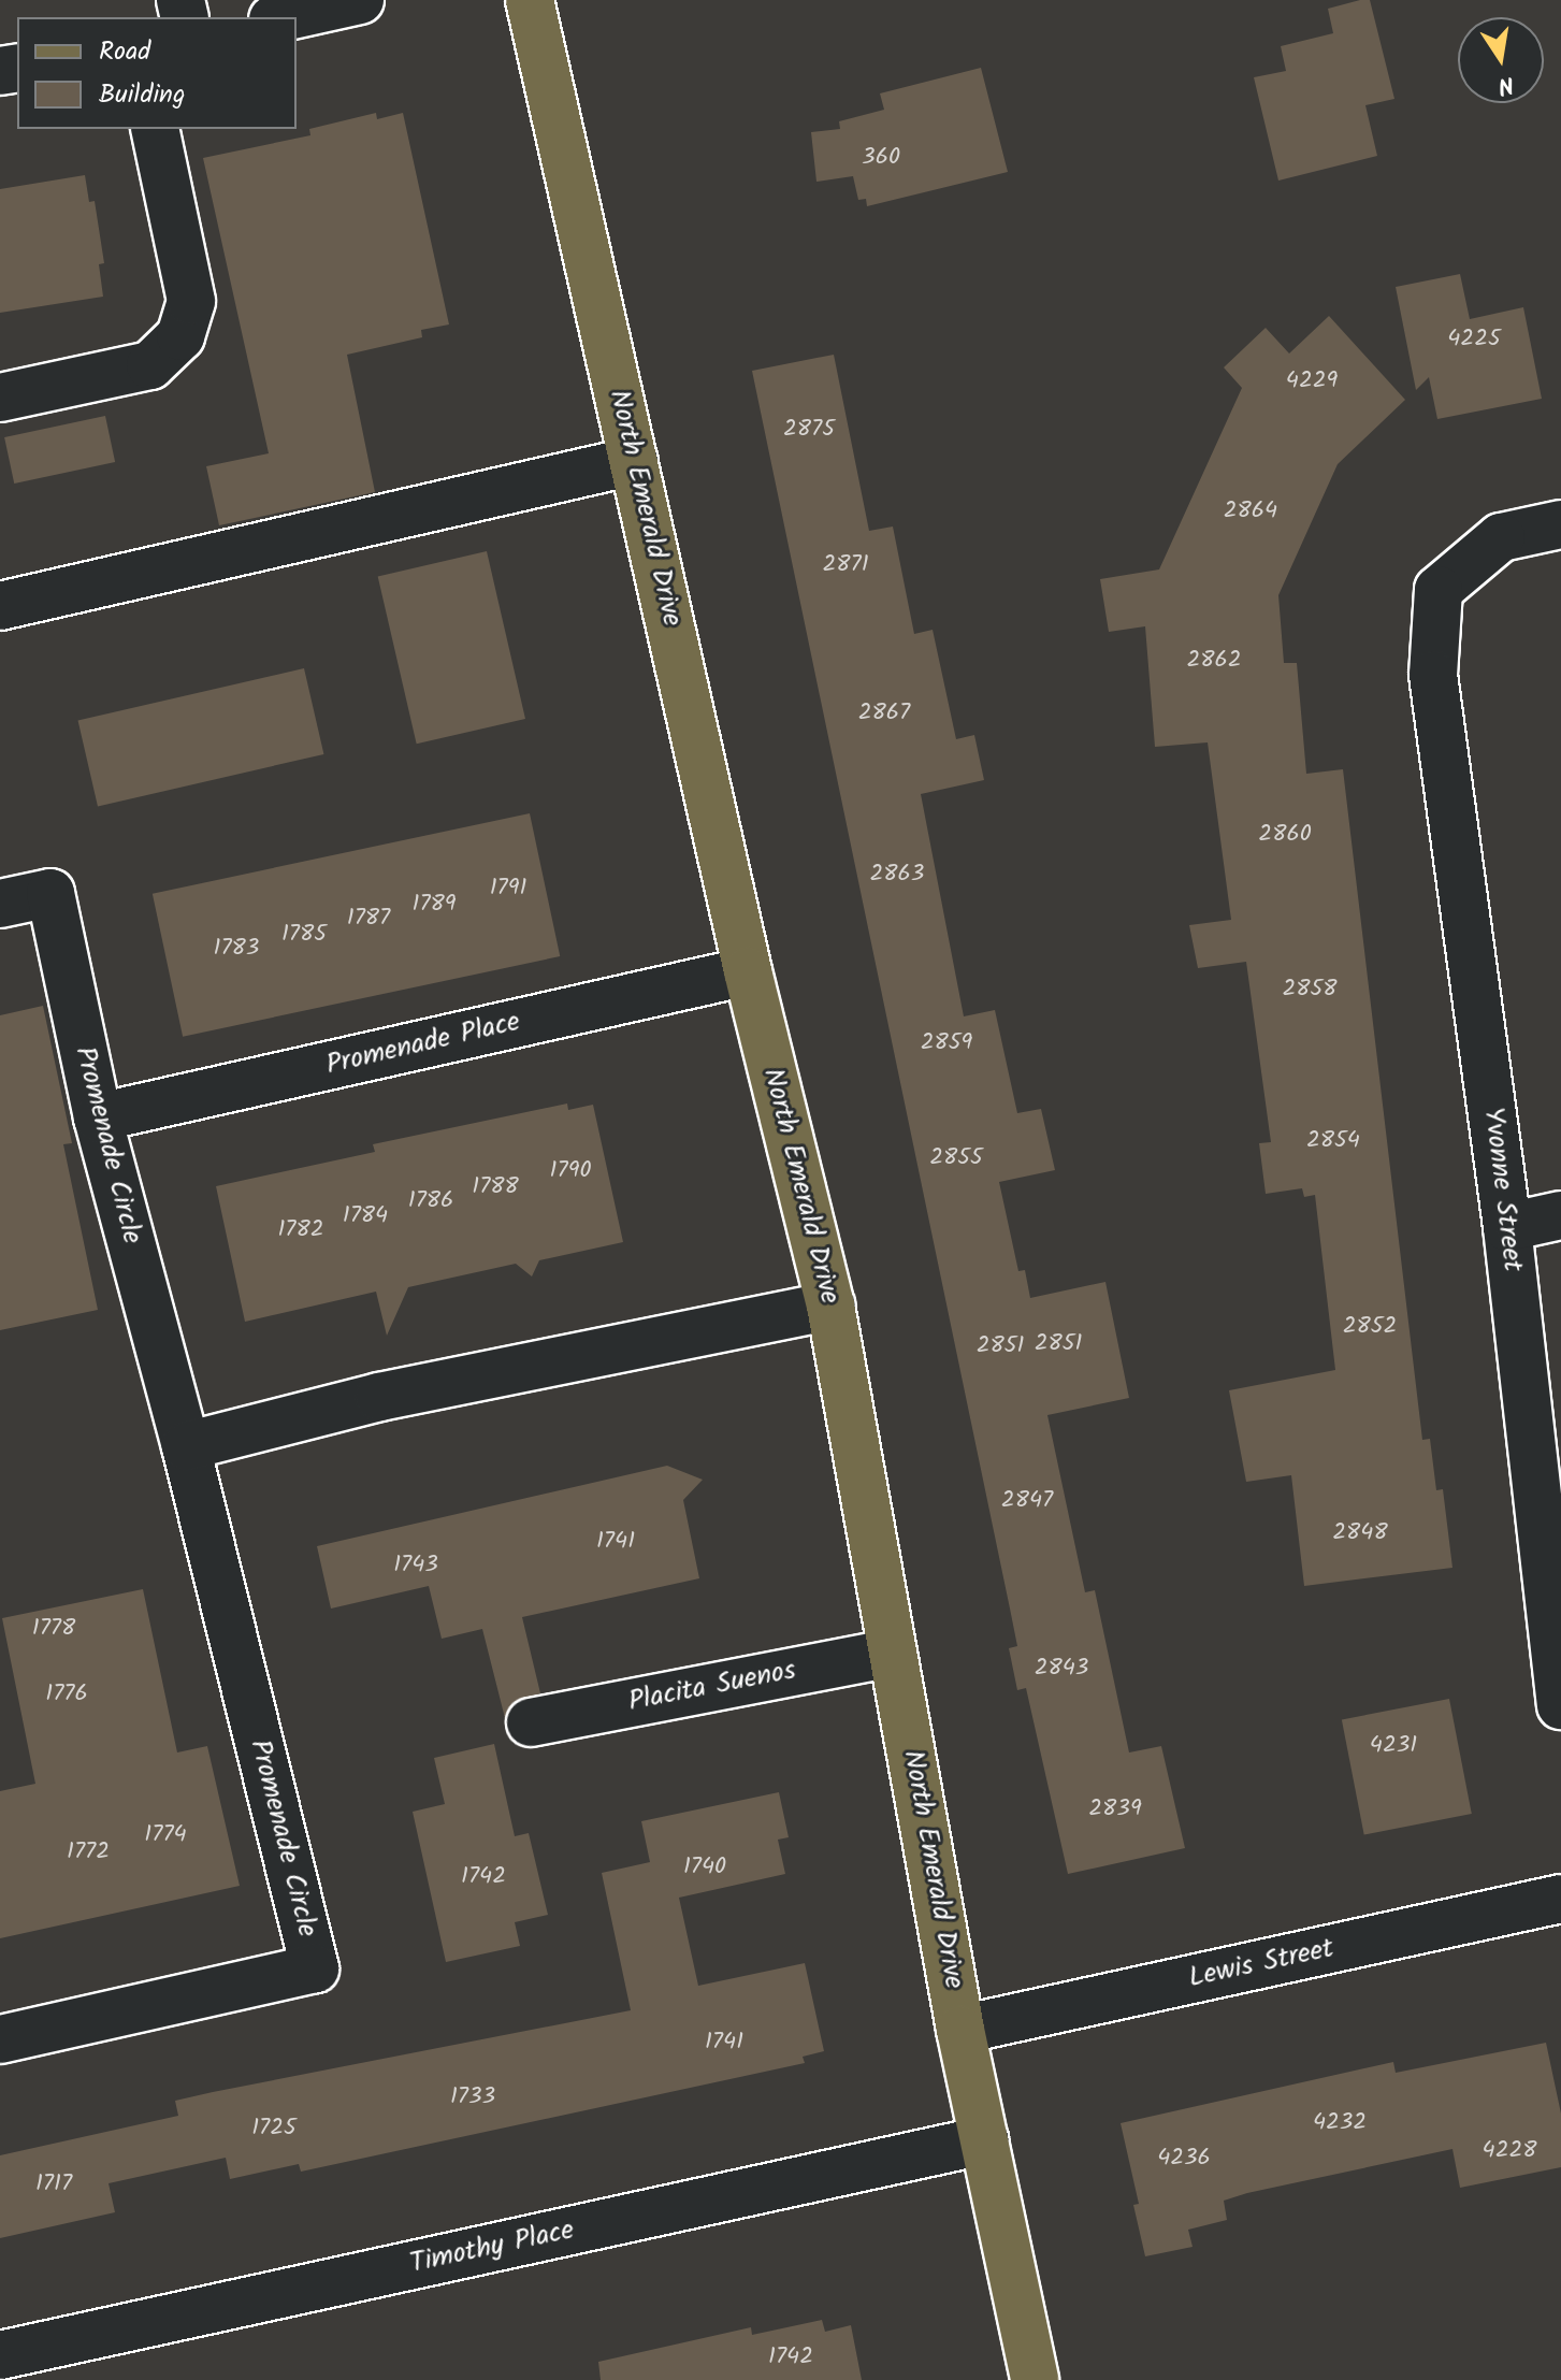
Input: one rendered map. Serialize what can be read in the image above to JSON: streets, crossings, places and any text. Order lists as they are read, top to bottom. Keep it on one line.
{"streets":{"main road":["North Emerald Drive"],"street":["Promenade Place","Promenade Circle","Yvonne Street","Placita Suenos","Lewis Street","Timothy Place"]},"crossings":[["North Emerald Drive","Promenade Place"],["North Emerald Drive","Placita Suenos"],["North Emerald Drive","Lewis Street"],["North Emerald Drive","Timothy Place"],["Promenade Place","Promenade Circle"]],"house_numbers":["360","4225","4229","2875","2864","2871","2862","2867","2860","2863","1791","1789","1787","1785","1783","2858","2859","2854","2855","1790","1788","1786","1784","1782","2852","2851","2851","2847","2848","1741","1743","1778","2843","1776","4231","2839","1774","1772","1740","1742","1741","1733","4232","1725","4228","4236","1717","1742"],"legend":["Road","Building"],"north":"bottom"}
